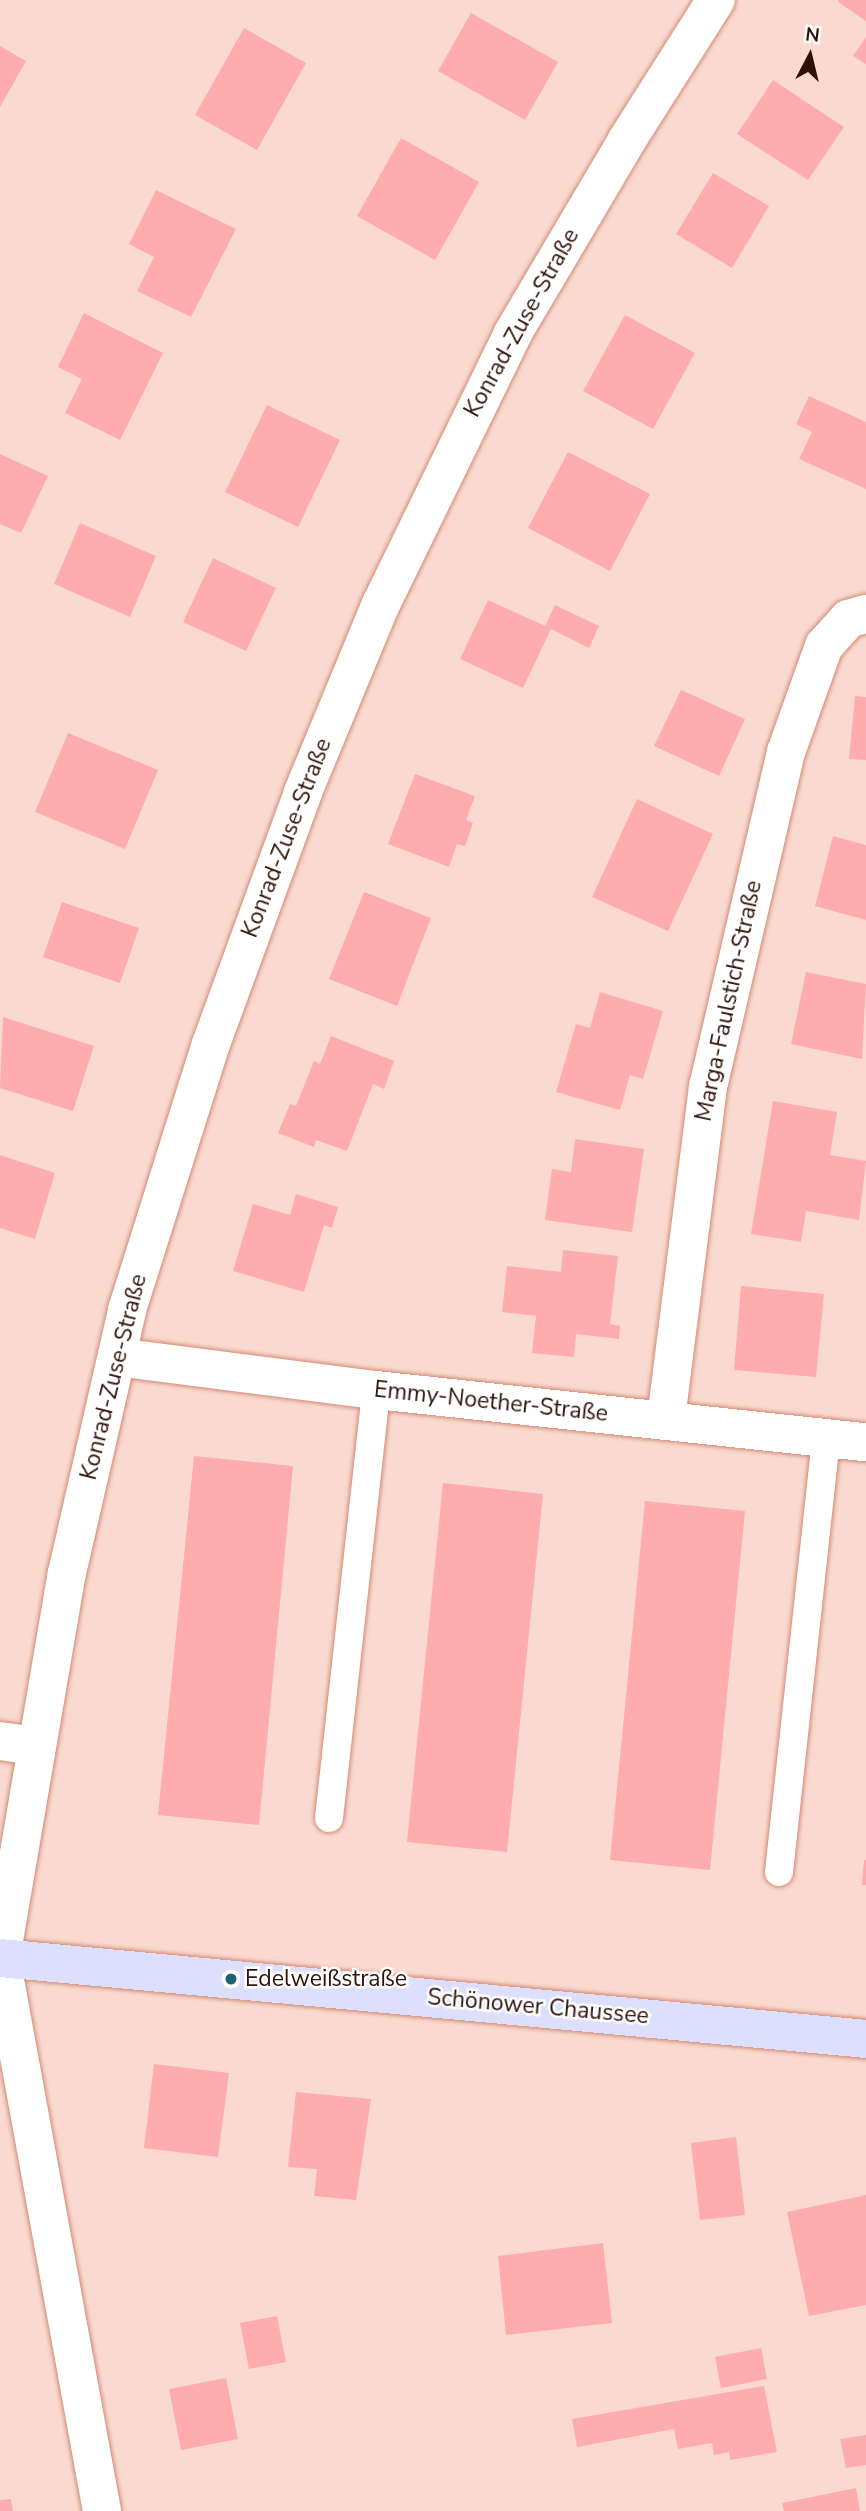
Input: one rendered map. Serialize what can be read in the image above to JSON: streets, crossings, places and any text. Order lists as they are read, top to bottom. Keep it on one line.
{"streets":{"main road":["Schönower Chaussee"],"street":["Konrad-Zuse-Straße","Marga-Faulstich-Straße","Emmy-Noether-Straße"]},"crossings":[["Konrad-Zuse-Straße","Emmy-Noether-Straße"],["Konrad-Zuse-Straße","Schönower Chaussee"],["Marga-Faulstich-Straße","Emmy-Noether-Straße"]],"places":["Edelweißstraße"],"north":"top"}
